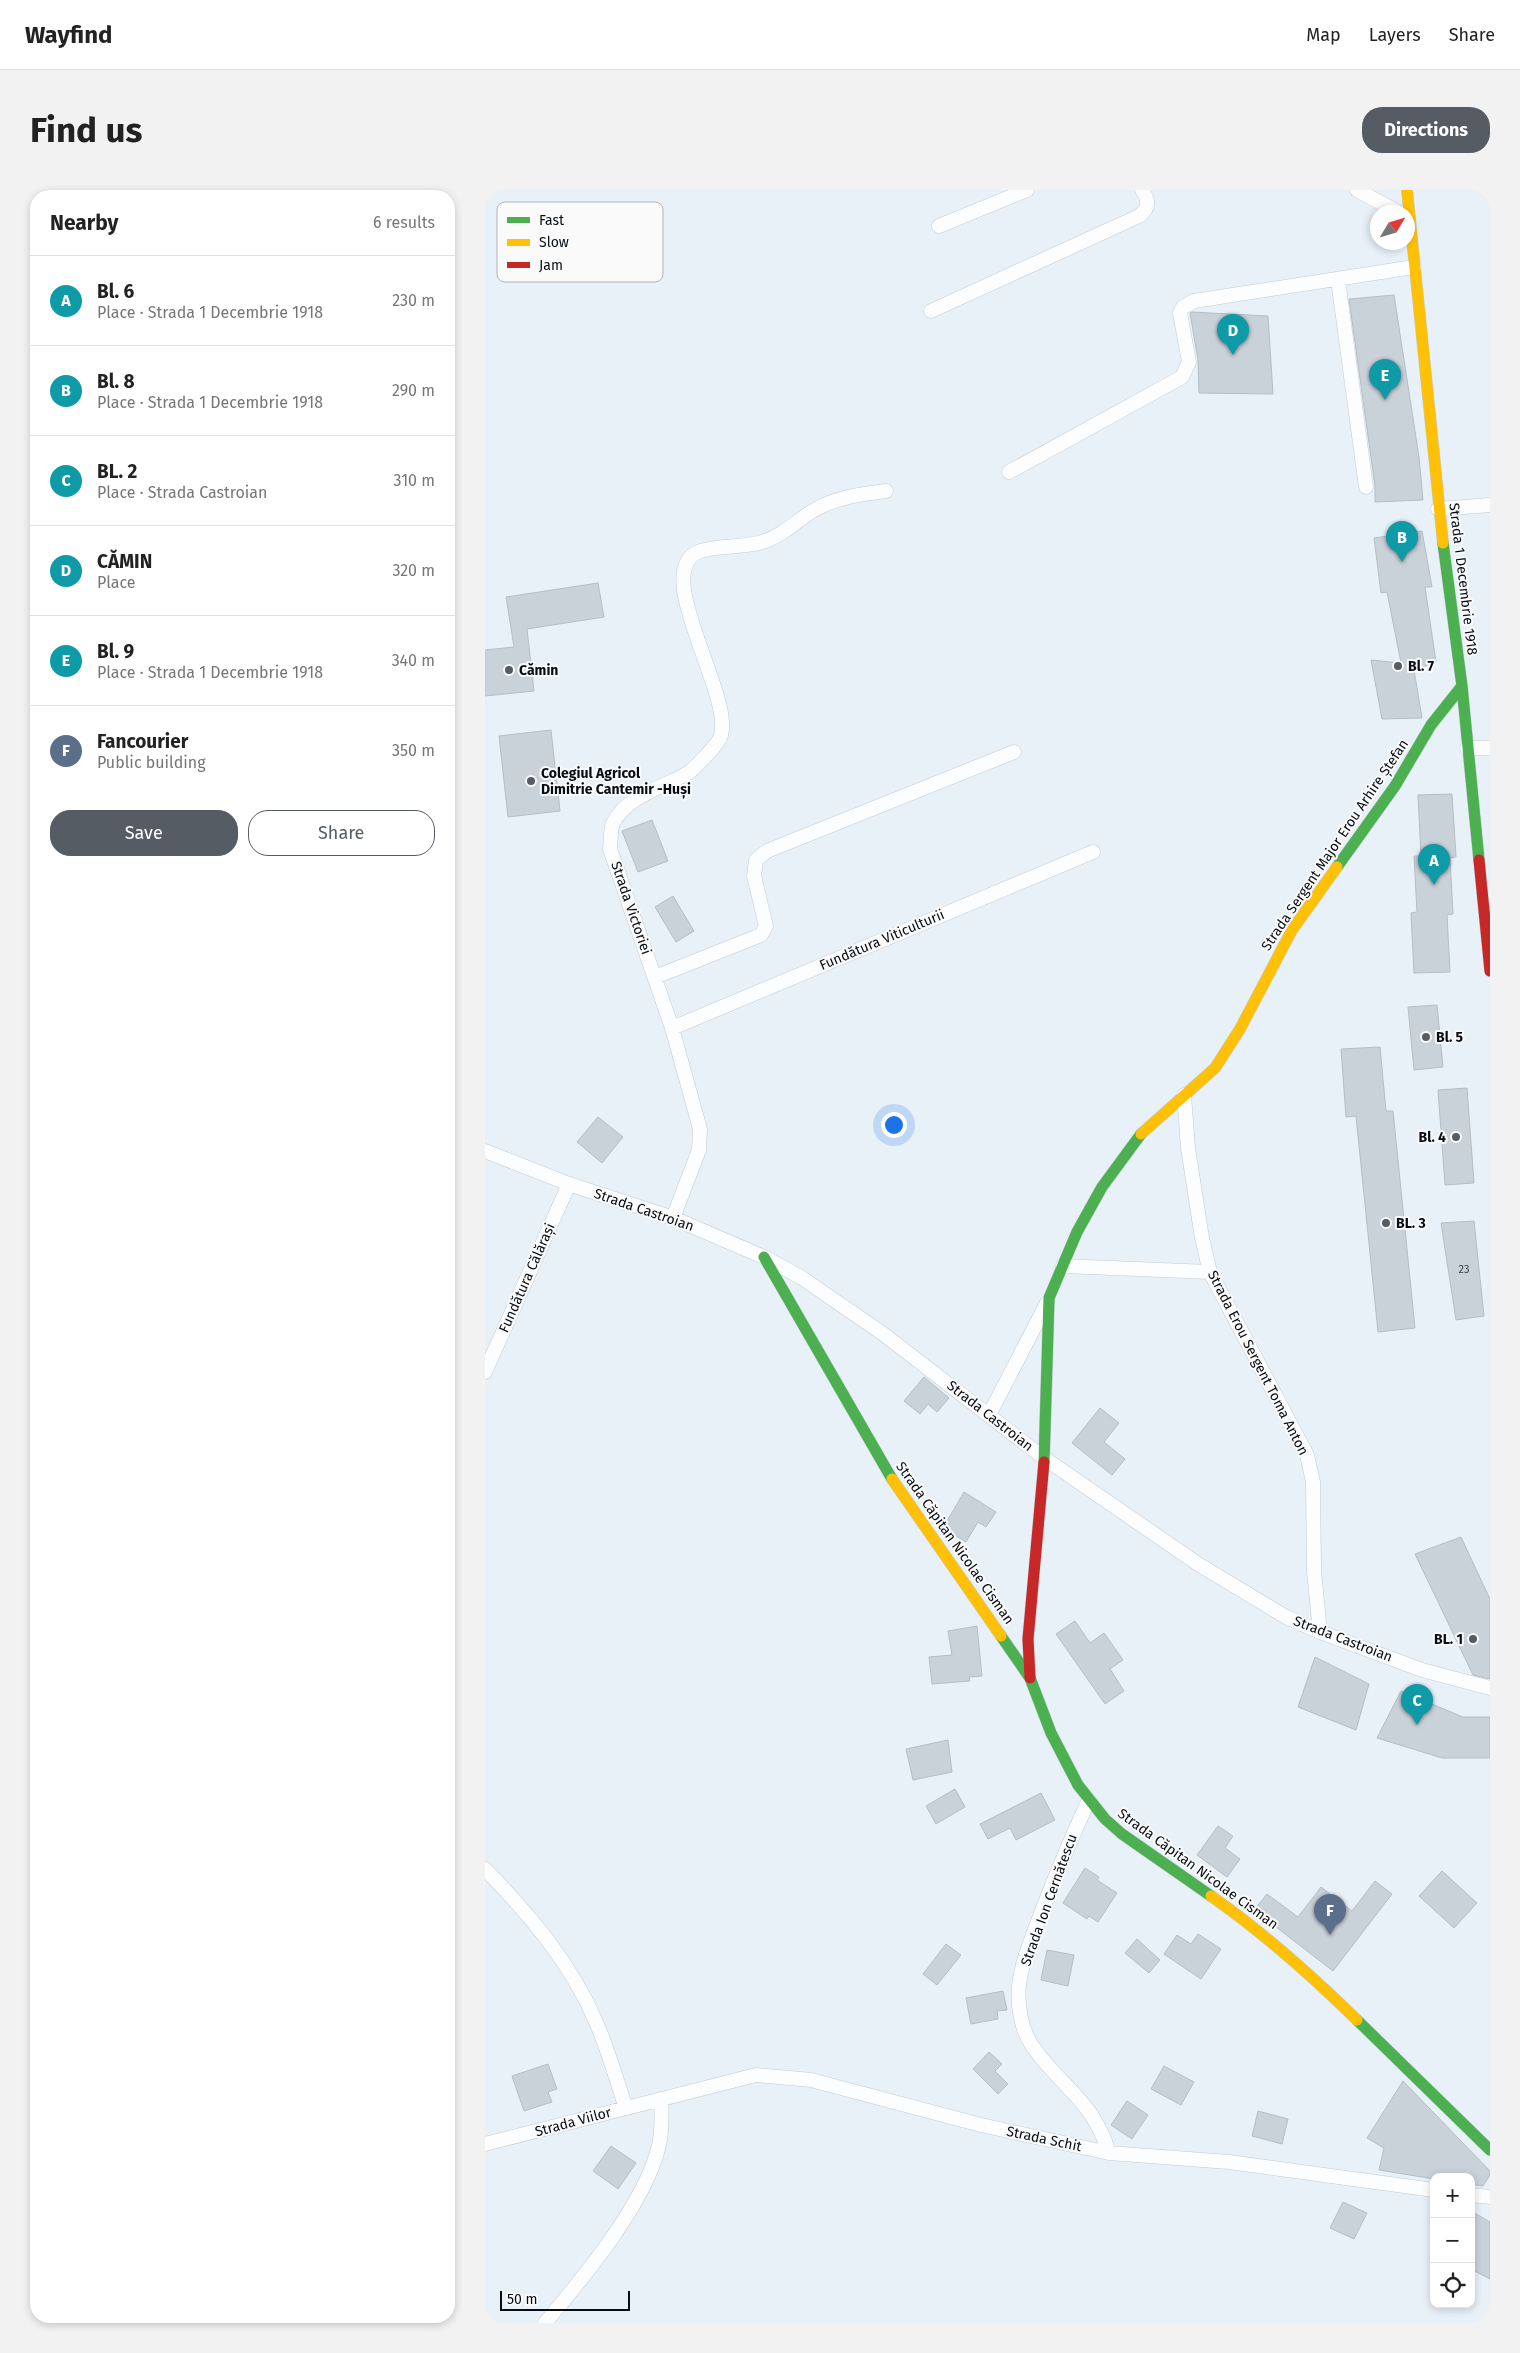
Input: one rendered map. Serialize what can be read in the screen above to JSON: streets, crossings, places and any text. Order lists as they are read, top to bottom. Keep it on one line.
{"streets":{"main road":["Strada 1 Decembrie 1918","Strada Sergent Major Erou Arhire Ștefan","Strada Căpitan Nicolae Cisman"],"street":["Strada Victoriei","Fundătura Viticulturii","Strada Castroian","Fundătura Călărași","Strada Erou Sergent Toma Anton","Strada Ion Cernătescu","Strada Viilor","Strada Schit"]},"crossings":[["Strada 1 Decembrie 1918","Strada Sergent Major Erou Arhire Ștefan"],["Strada Sergent Major Erou Arhire Ștefan","Strada Castroian"],["Strada Sergent Major Erou Arhire Ștefan","Strada Erou Sergent Toma Anton"],["Strada Sergent Major Erou Arhire Ștefan","Strada Căpitan Nicolae Cisman"],["Strada Victoriei","Fundătura Viticulturii"],["Strada Victoriei","Strada Castroian"],["Strada Castroian","Fundătura Călărași"],["Strada Castroian","Strada Erou Sergent Toma Anton"],["Strada Castroian","Strada Căpitan Nicolae Cisman"],["Strada Căpitan Nicolae Cisman","Strada Ion Cernătescu"],["Strada Ion Cernătescu","Strada Schit"],["Strada Viilor","Strada Schit"]],"places":["Bl. 7","Cămin","Colegiul Agricol Dimitrie Cantemir -Huși","Bl. 5","Bl. 4","BL. 3","BL. 1"],"house_numbers":["23"],"legend":["Fast","Slow","Jam"],"scale_bar":"50 m","north":"top right","page":{"header":"Wayfind","nav":["Map","Layers","Share"],"buttons":["Directions",["Save","Share"]],"title":"Find us","heading":["Nearby","6 results"],"list":[{"mark":"A","name":"Bl. 6","note":"Place · Strada 1 Decembrie 1918","value":"230 m"},{"mark":"B","name":"Bl. 8","note":"Place · Strada 1 Decembrie 1918","value":"290 m"},{"mark":"C","name":"BL. 2","note":"Place · Strada Castroian","value":"310 m"},{"mark":"D","name":"CĂMIN","note":"Place","value":"320 m"},{"mark":"E","name":"Bl. 9","note":"Place · Strada 1 Decembrie 1918","value":"340 m"},{"mark":"F","name":"Fancourier","note":"Public building","value":"350 m"}],"pins":["D","E","B","A","C","F"],"map_buttons":["+","−"],"scale":"50 m"}}
